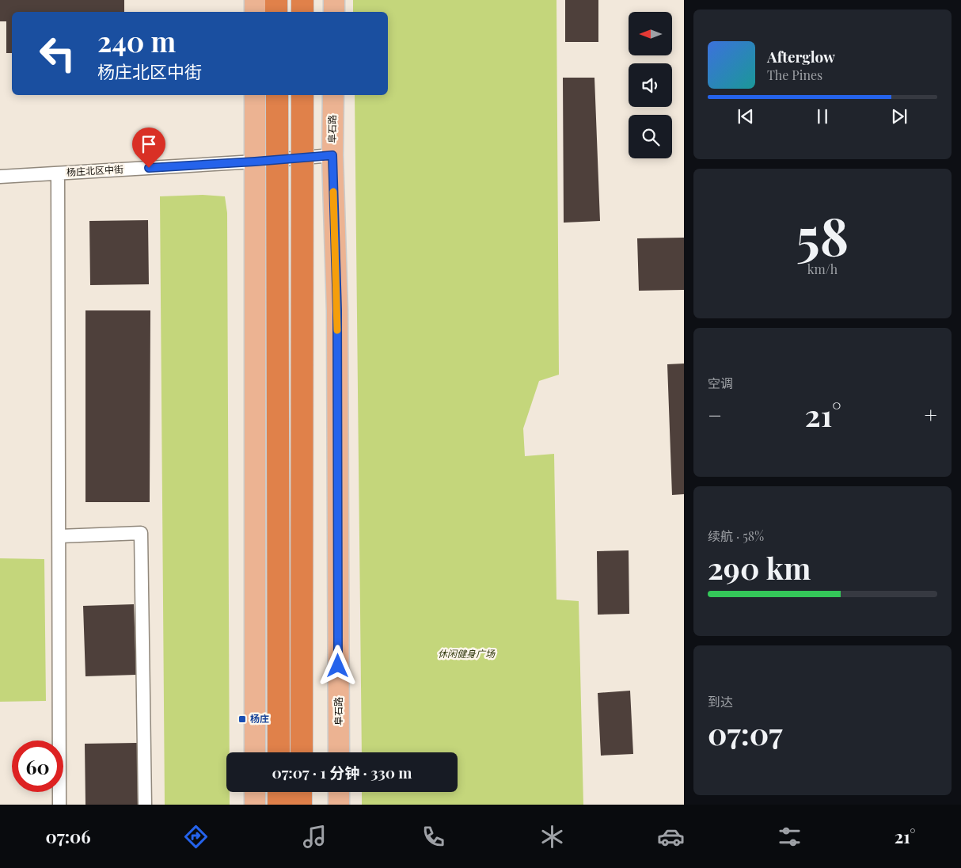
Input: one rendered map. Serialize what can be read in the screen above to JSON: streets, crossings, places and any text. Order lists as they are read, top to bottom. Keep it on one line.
{"streets":{"main road":["阜石路"],"street":["杨庄北区中街"]},"crossings":[["阜石路","杨庄北区中街"]],"parks":["休闲健身广场"],"places":{"transit":["杨庄"]},"north":"left","page":{"turn":["240 m","杨庄北区中街"],"song":["Afterglow","The Pines"],"tile":[["58","km/h"],"空调",["续航 · 58%","290 km"],["到达","07:07"]],"heat":["−","21°","+"],"limit":"60","trip":"07:07 · 1 分钟 · 330 m","tabs":["07:06","21°"]}}
